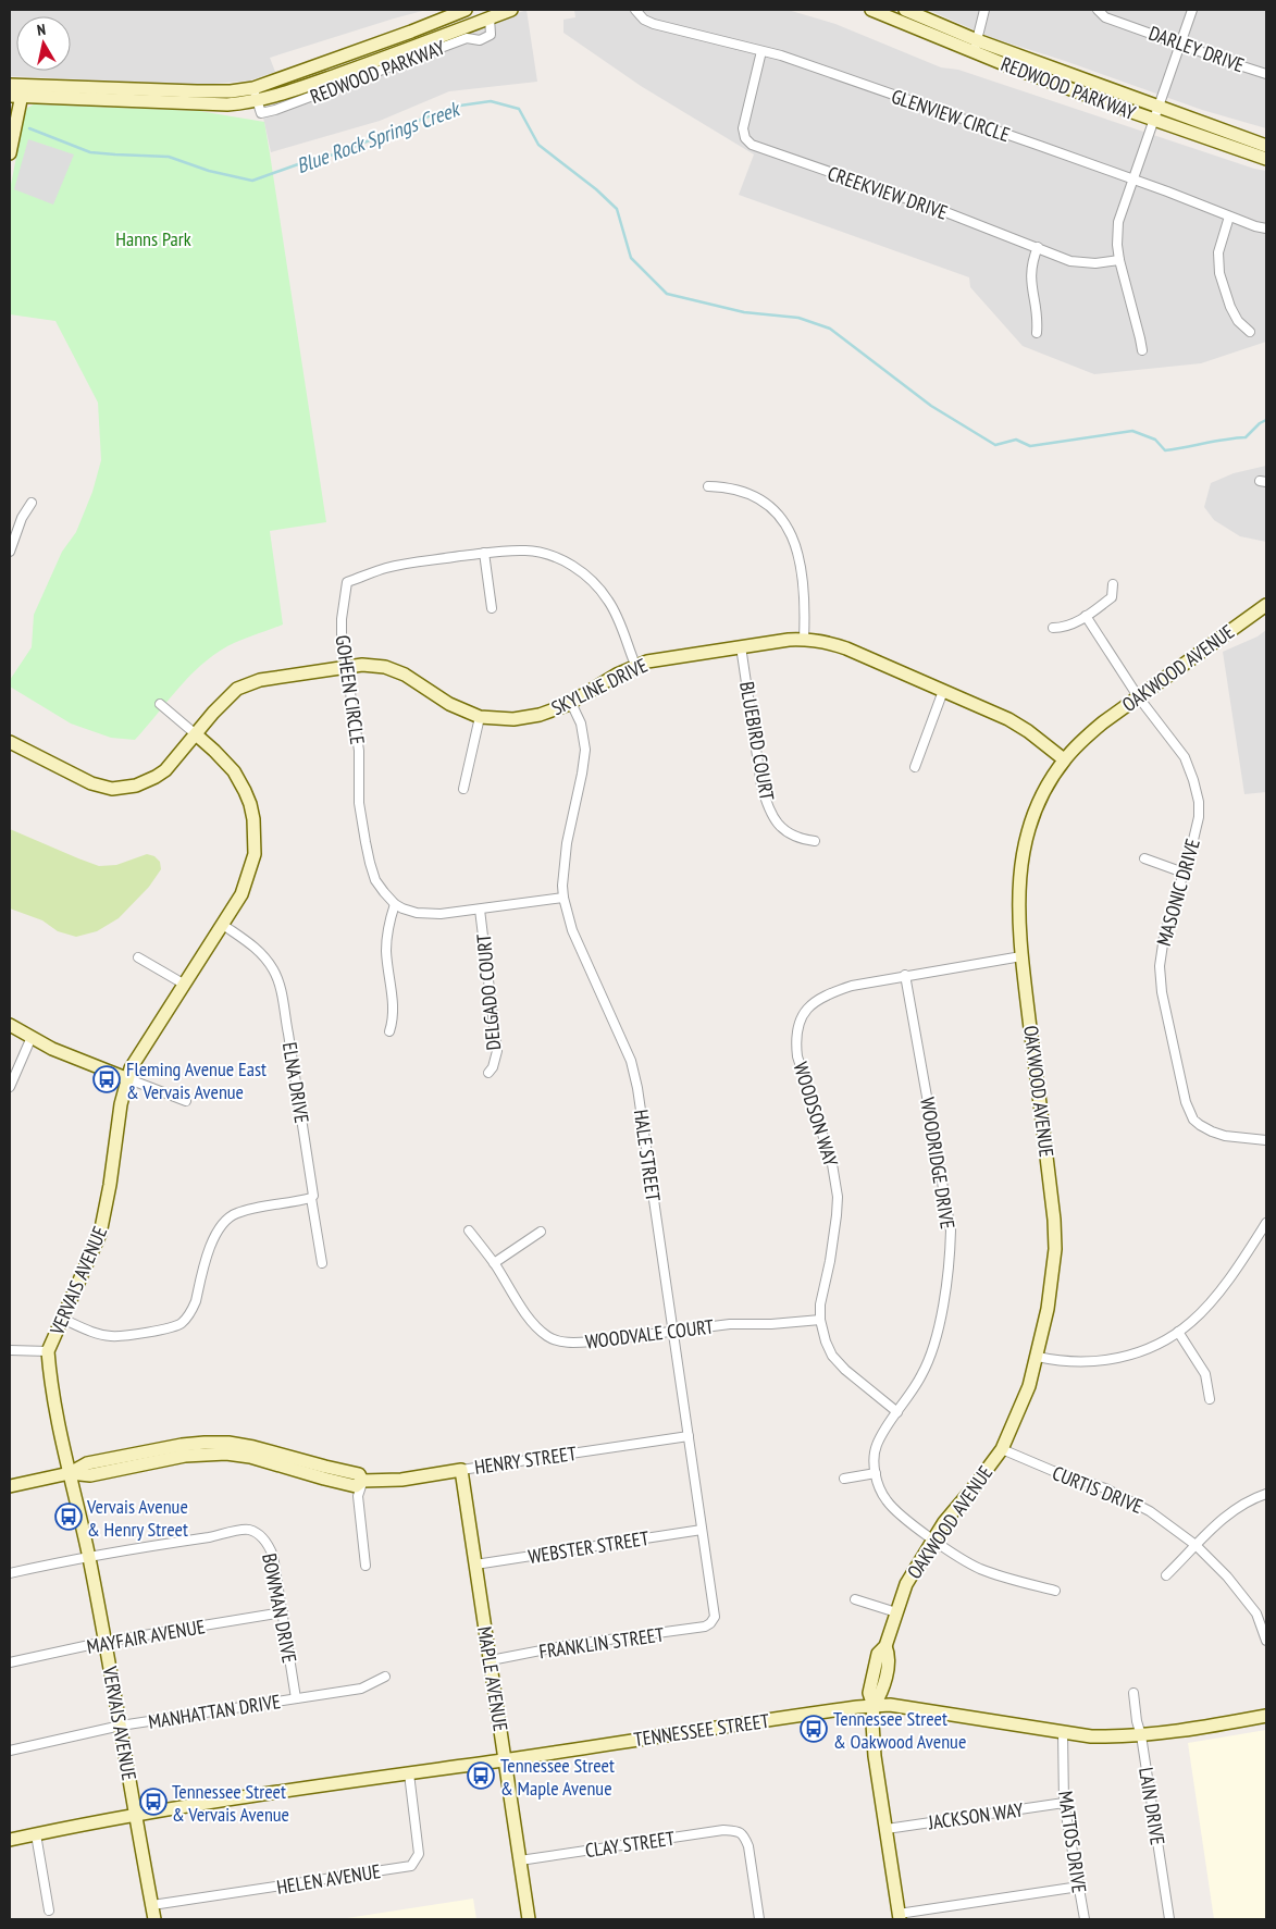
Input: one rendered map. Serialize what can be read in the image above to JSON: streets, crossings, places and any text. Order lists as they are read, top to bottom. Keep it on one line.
{"streets":{"main road":["REDWOOD PARKWAY","OAKWOOD AVENUE","SKYLINE DRIVE","VERVAIS AVENUE","HENRY STREET","MAPLE AVENUE","TENNESSEE STREET"],"street":["DARLEY DRIVE","GLENVIEW CIRCLE","CREEKVIEW DRIVE","GOHEEN CIRCLE","BLUEBIRD COURT","MASONIC DRIVE","DELGADO COURT","ELNA DRIVE","WOODSON WAY","HALE STREET","WOODRIDGE DRIVE","WOODVALE COURT","CURTIS DRIVE","WEBSTER STREET","BOWMAN DRIVE","MAYFAIR AVENUE","FRANKLIN STREET","MANHATTAN DRIVE","LAIN DRIVE","JACKSON WAY","MATTOS DRIVE","CLAY STREET","HELEN AVENUE"]},"crossings":[["GLENVIEW CIRCLE","CREEKVIEW DRIVE"],["OAKWOOD AVENUE","SKYLINE DRIVE"],["OAKWOOD AVENUE","MASONIC DRIVE"],["OAKWOOD AVENUE","WOODSON WAY"],["OAKWOOD AVENUE","WOODRIDGE DRIVE"],["OAKWOOD AVENUE","CURTIS DRIVE"],["OAKWOOD AVENUE","TENNESSEE STREET"],["OAKWOOD AVENUE","JACKSON WAY"],["SKYLINE DRIVE","GOHEEN CIRCLE"],["SKYLINE DRIVE","BLUEBIRD COURT"],["SKYLINE DRIVE","HALE STREET"],["SKYLINE DRIVE","VERVAIS AVENUE"],["ELNA DRIVE","VERVAIS AVENUE"],["WOODSON WAY","WOODRIDGE DRIVE"],["WOODSON WAY","WOODVALE COURT"],["HALE STREET","WOODVALE COURT"],["HALE STREET","HENRY STREET"],["HALE STREET","WEBSTER STREET"],["HALE STREET","FRANKLIN STREET"],["VERVAIS AVENUE","HENRY STREET"],["VERVAIS AVENUE","BOWMAN DRIVE"],["VERVAIS AVENUE","MAYFAIR AVENUE"],["VERVAIS AVENUE","MANHATTAN DRIVE"],["VERVAIS AVENUE","TENNESSEE STREET"],["VERVAIS AVENUE","HELEN AVENUE"],["HENRY STREET","MAPLE AVENUE"],["WEBSTER STREET","MAPLE AVENUE"],["BOWMAN DRIVE","MAYFAIR AVENUE"],["BOWMAN DRIVE","MANHATTAN DRIVE"],["FRANKLIN STREET","MAPLE AVENUE"],["MAPLE AVENUE","TENNESSEE STREET"],["MAPLE AVENUE","CLAY STREET"],["TENNESSEE STREET","LAIN DRIVE"],["TENNESSEE STREET","MATTOS DRIVE"],["TENNESSEE STREET","HELEN AVENUE"],["JACKSON WAY","MATTOS DRIVE"]],"water":["Blue Rock Springs Creek"],"parks":["Hanns Park"],"places":{"bus stop":["Fleming Avenue East & Vervais Avenue","Vervais Avenue & Henry Street","Tennessee Street & Oakwood Avenue","Tennessee Street & Maple Avenue","Tennessee Street & Vervais Avenue"]},"north":"top"}
